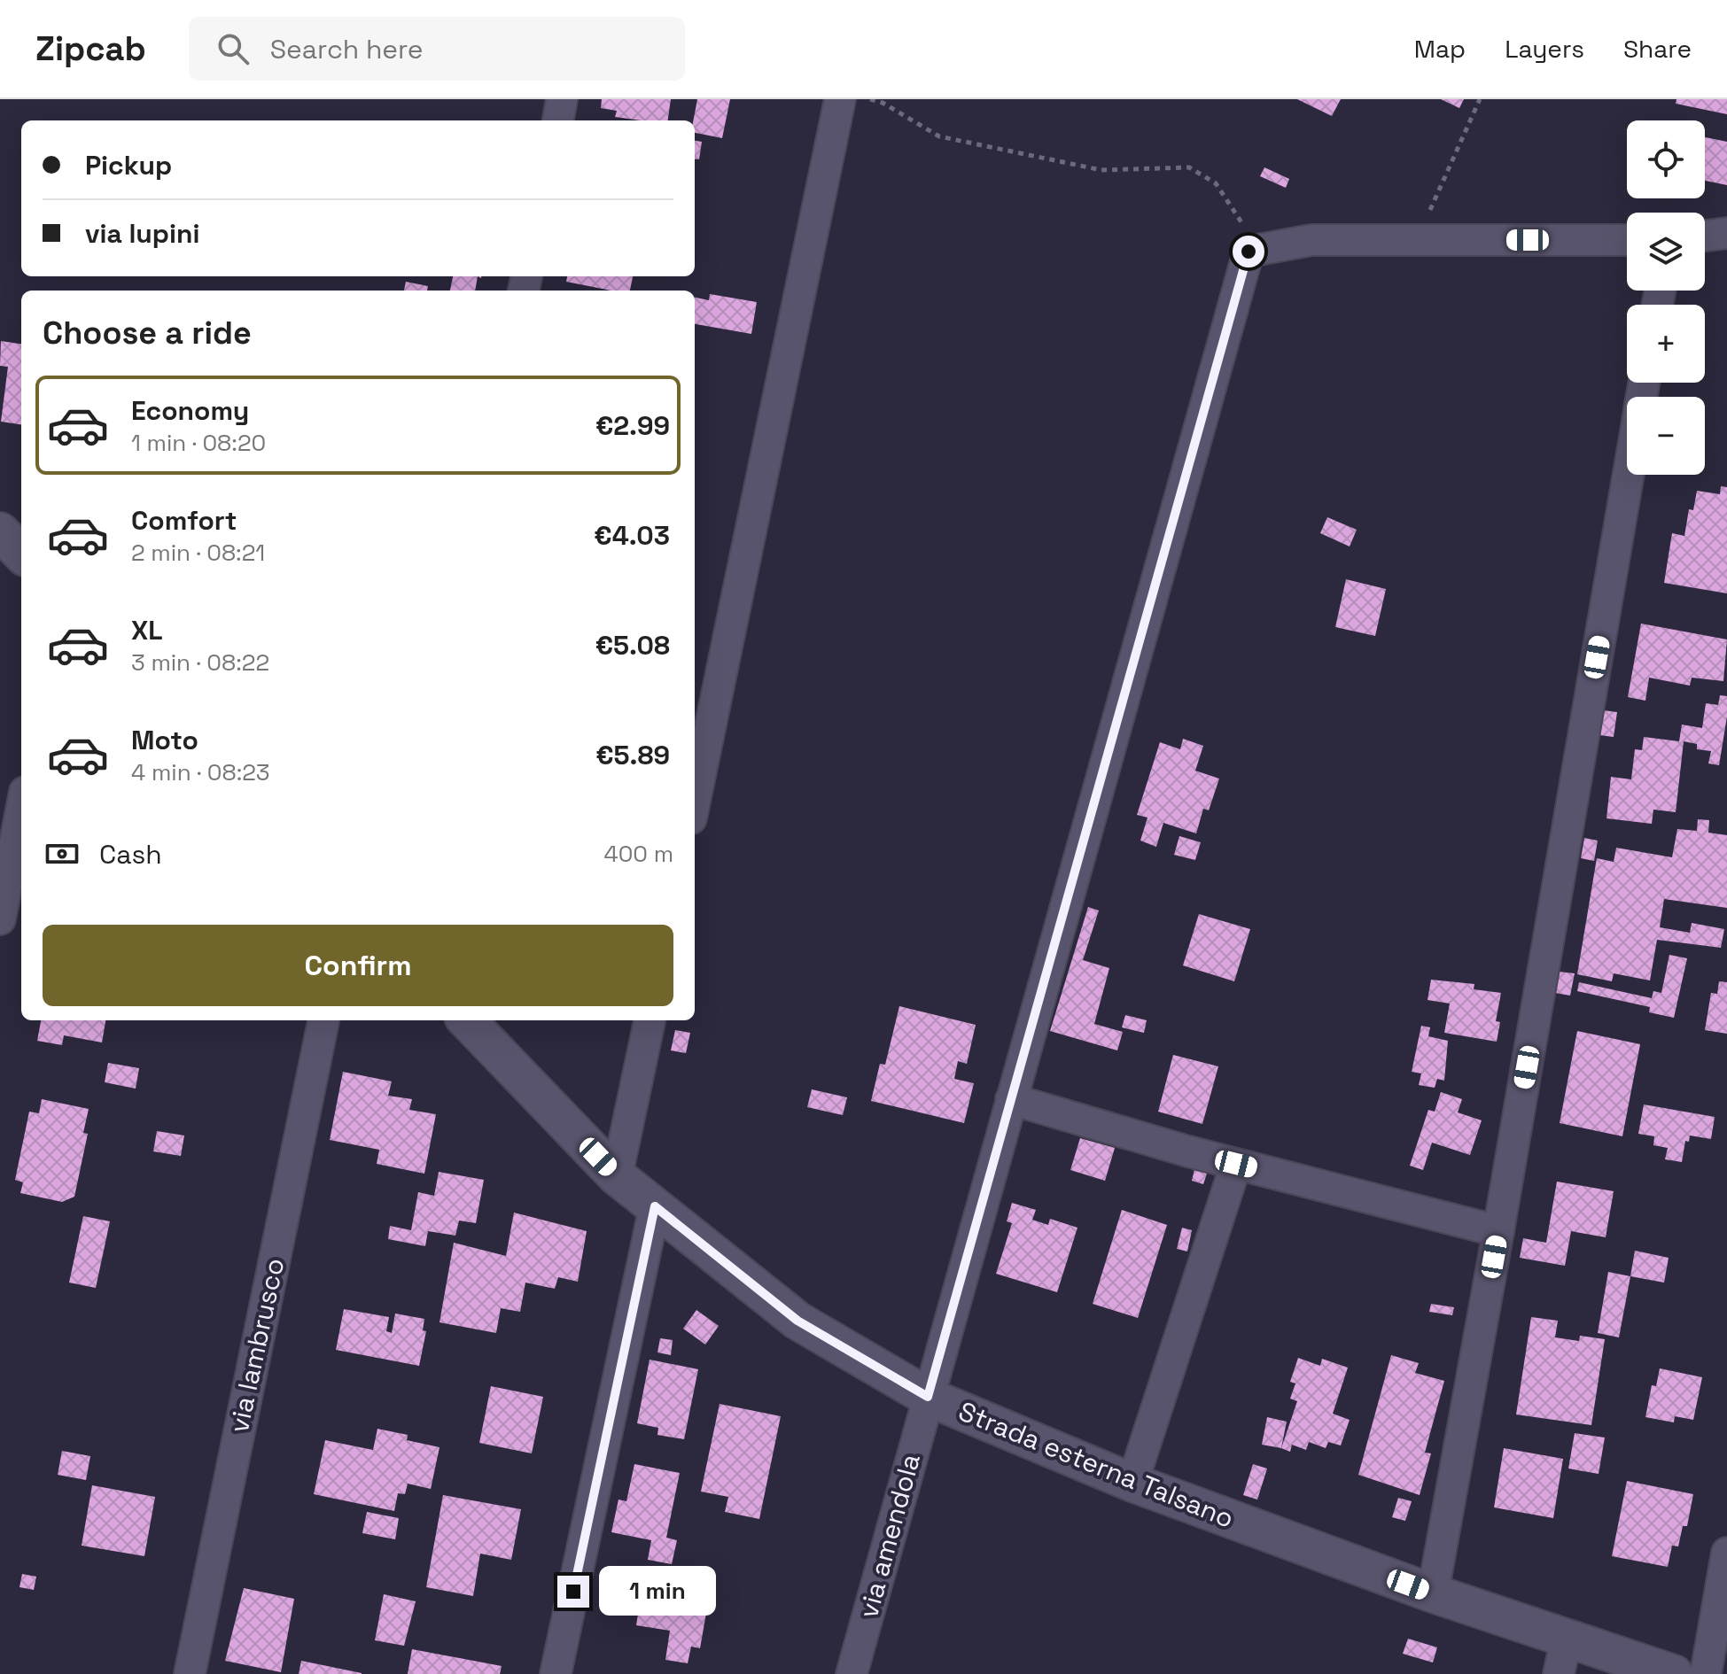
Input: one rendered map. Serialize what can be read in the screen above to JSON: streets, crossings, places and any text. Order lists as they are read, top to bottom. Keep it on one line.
{"streets":{"street":["via lambrusco","Strada esterna Talsano","via amendola"]},"crossings":[["Strada esterna Talsano","via amendola"]],"page":{"header":"Zipcab","search":"Search here","nav":["Map","Layers","Share"],"map_buttons":["+","−"],"banner":["Pickup","via lupini"],"heading":"Choose a ride","list":[{"name":"Economy","note":"1 min · 08:20","value":"€2.99"},{"name":"Comfort","note":"2 min · 08:21","value":"€4.03"},{"name":"XL","note":"3 min · 08:22","value":"€5.08"},{"name":"Moto","note":"4 min · 08:23","value":"€5.89"}],"pay":["Cash","400 m"],"buttons":"Confirm","bubble":"1 min"}}
